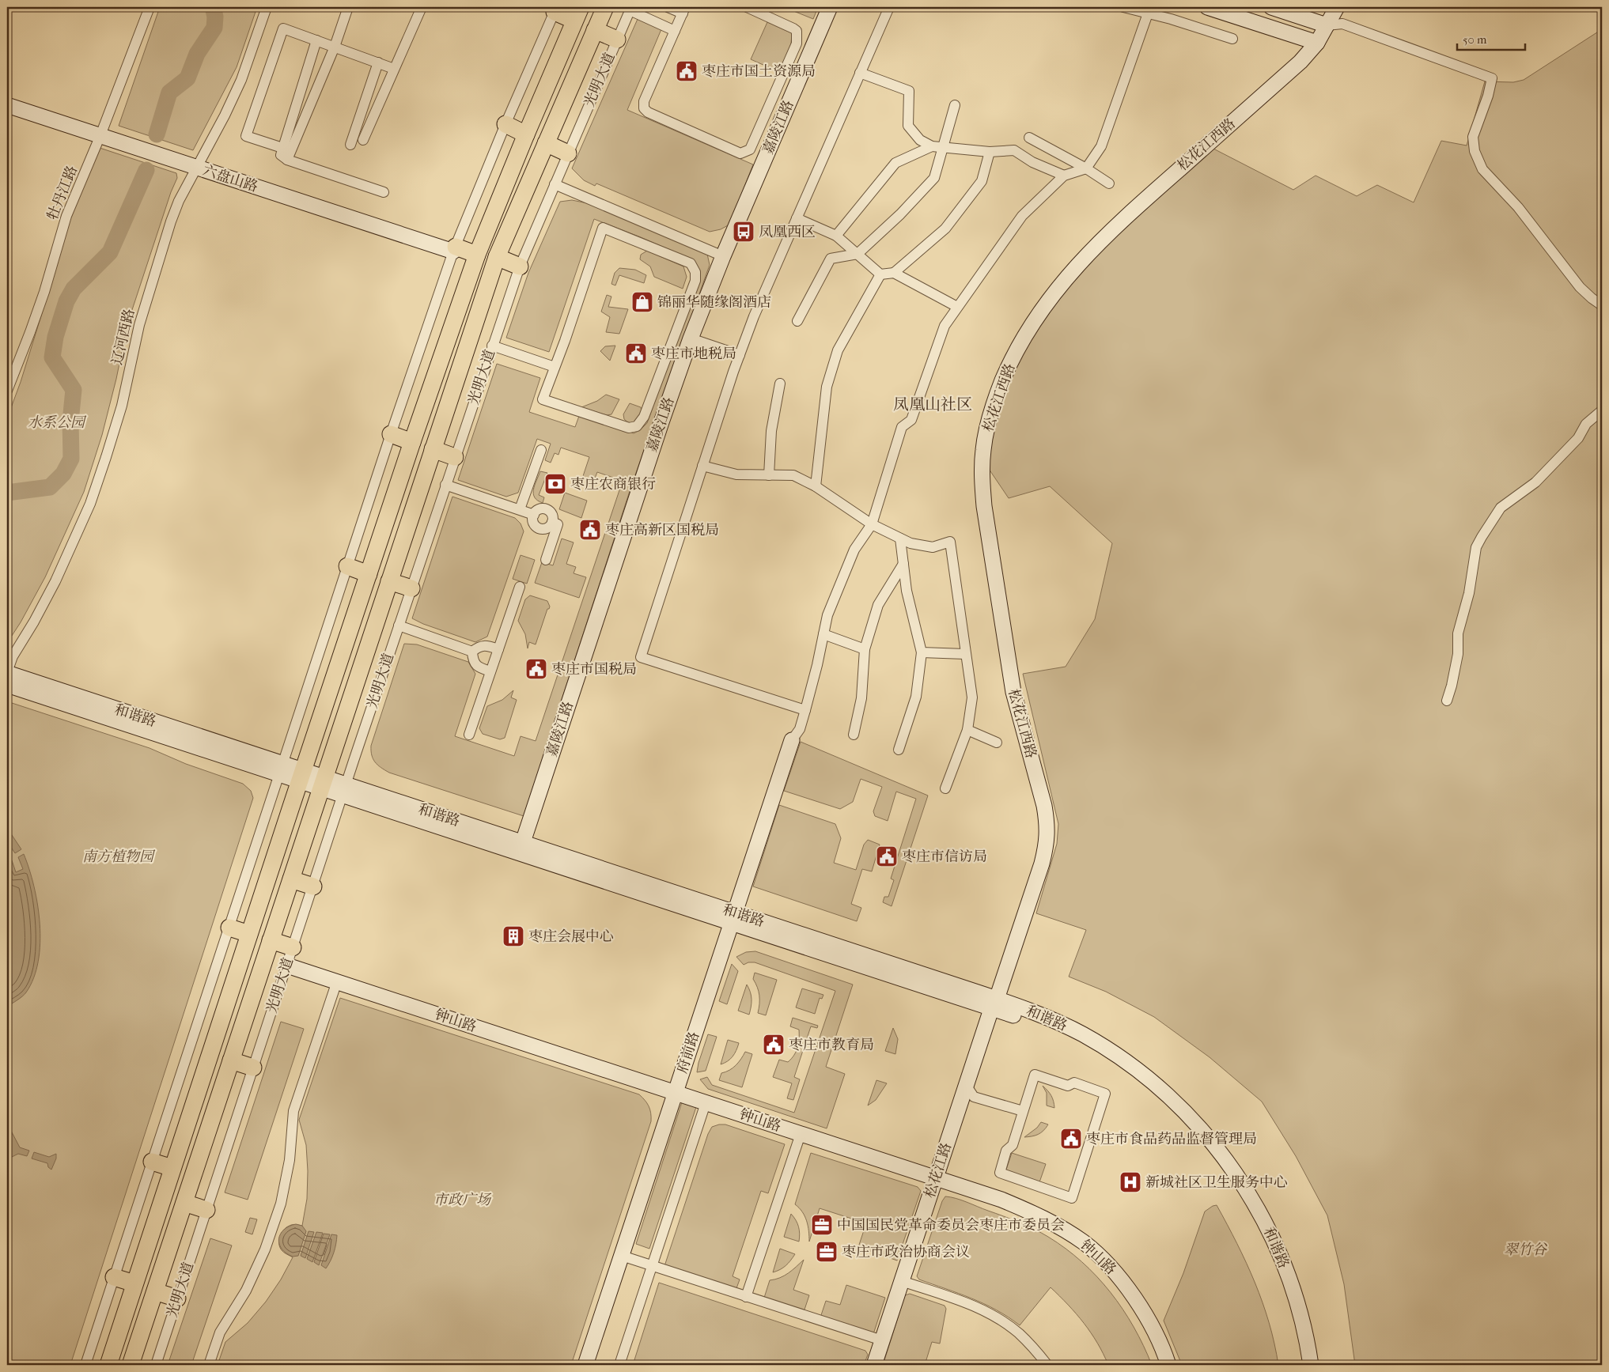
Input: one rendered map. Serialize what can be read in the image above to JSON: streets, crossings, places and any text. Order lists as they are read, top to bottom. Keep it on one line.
{"streets":{"main road":["光明大道"],"street":["嘉陵江路","松花江西路","六盘山路","牡丹江路","辽河西路","和谐路","钟山路","府前路","松花江路"]},"crossings":[["光明大道","和谐路"],["光明大道","钟山路"],["嘉陵江路","和谐路"],["松花江西路","和谐路"],["松花江西路","松花江路"],["六盘山路","牡丹江路"],["六盘山路","辽河西路"],["辽河西路","和谐路"],["和谐路","府前路"],["和谐路","松花江路"],["钟山路","府前路"],["钟山路","松花江路"]],"districts":["凤凰山社区"],"parks":["水系公园","南方植物园","市政广场","翠竹谷"],"places":{"public building":["枣庄市国土资源局","枣庄市地税局","枣庄高新区国税局","枣庄市国税局","枣庄市信访局","枣庄市教育局","枣庄市食品药品监督管理局"],"bus stop":["凤凰西区"],"shop":["锦丽华随缘阁酒店"],"bank":["枣庄农商银行"],"building":["枣庄会展中心"],"hospital":["新城社区卫生服务中心"],"office":["中国国民党革命委员会枣庄市委员会","枣庄市政治协商会议"]},"scale_bar":"50 m"}
